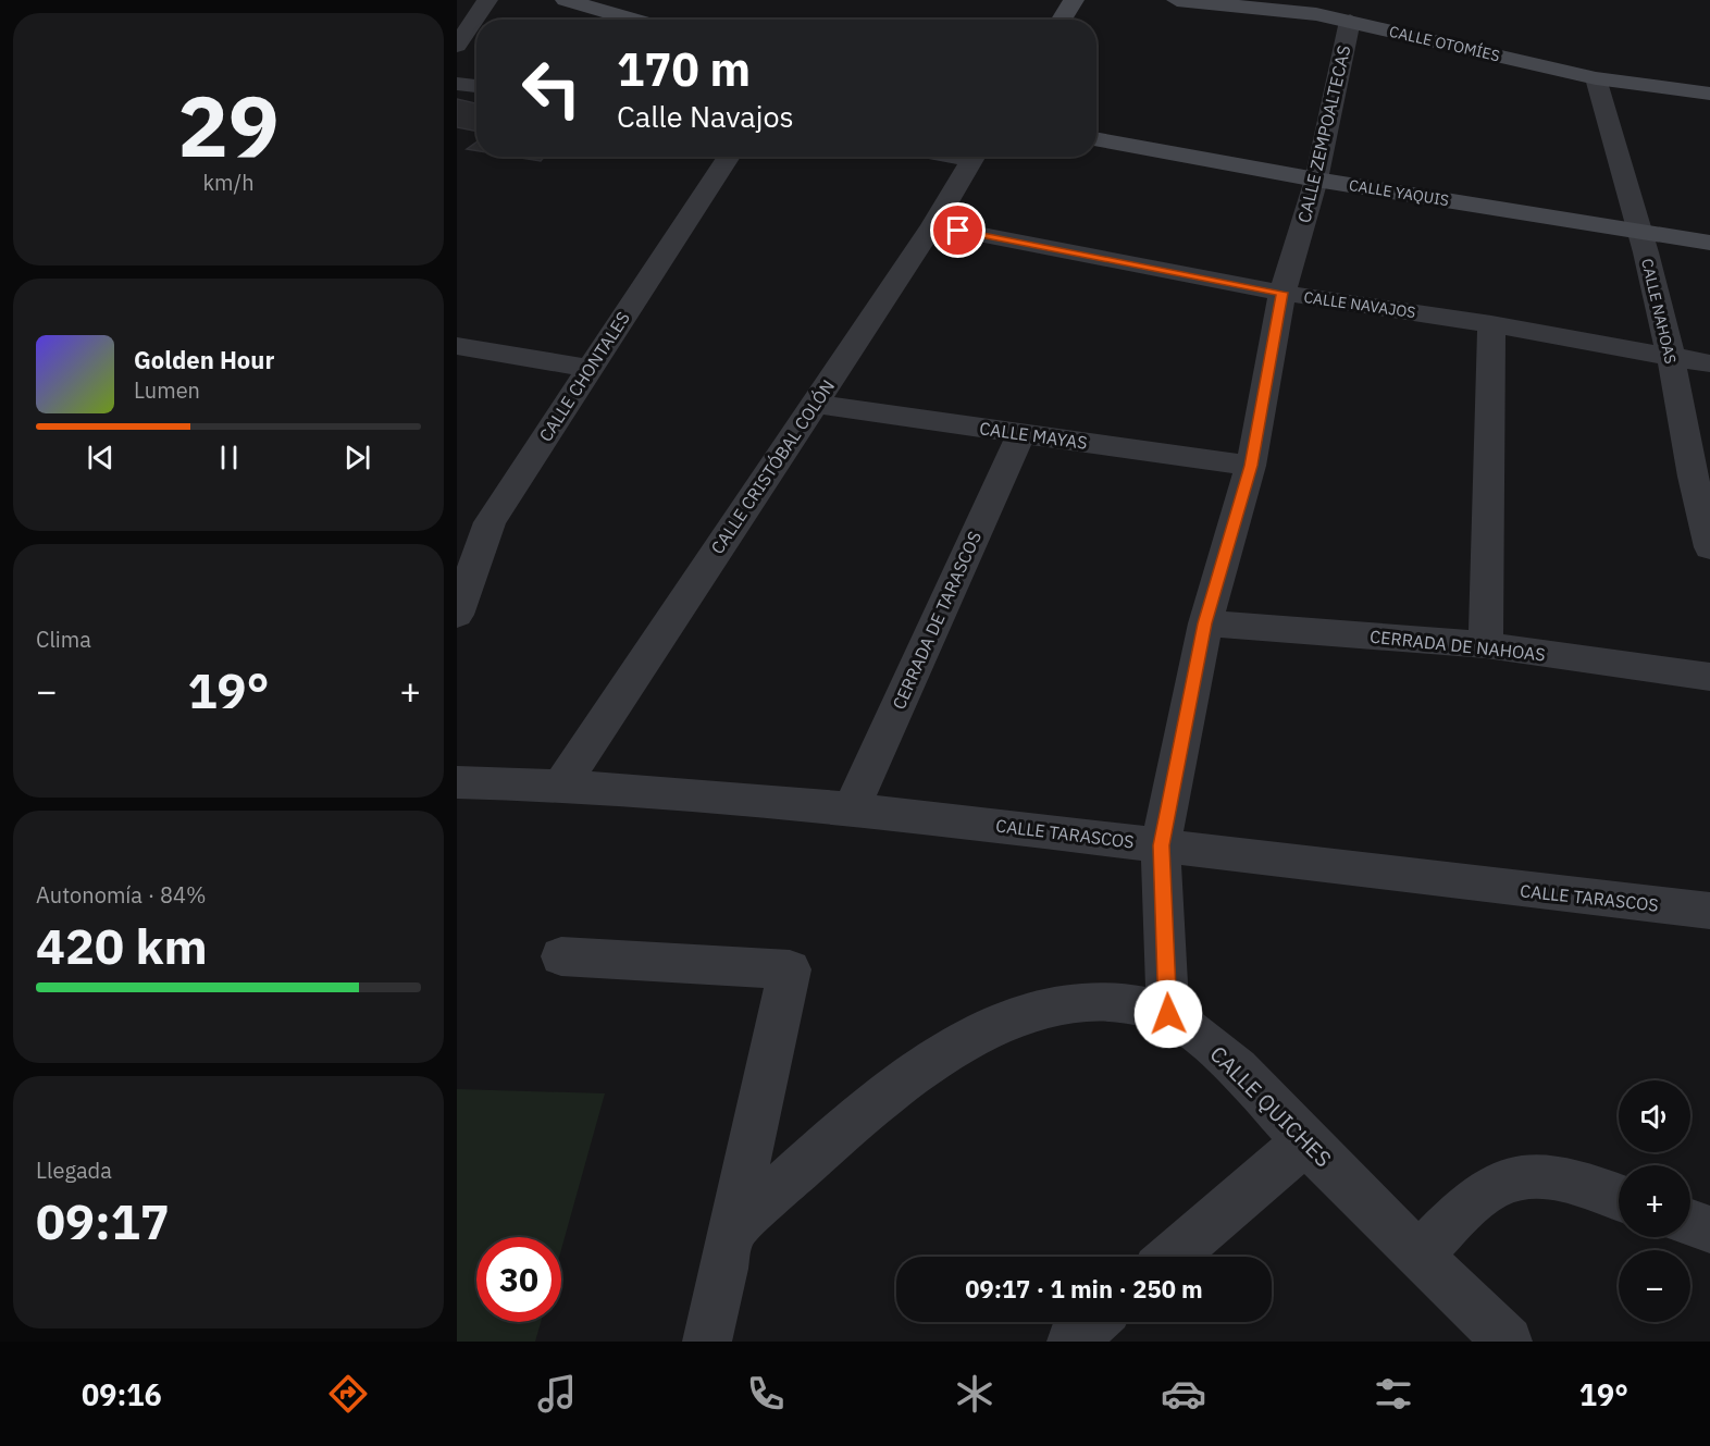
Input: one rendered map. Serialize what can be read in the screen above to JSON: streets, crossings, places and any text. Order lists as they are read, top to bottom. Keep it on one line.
{"streets":{"street":["CALLE OTOMÍES","CALLE ZEMPOALTECAS","CALLE YAQUIS","CALLE NAVAJOS","CALLE NAHOAS","CALLE CHONTALES","CALLE MAYAS","CALLE CRISTÓBAL COLÓN","CERRADA DE TARASCOS","CERRADA DE NAHOAS","CALLE TARASCOS","CALLE QUICHES"]},"crossings":[["CALLE OTOMÍES","CALLE ZEMPOALTECAS"],["CALLE OTOMÍES","CALLE NAHOAS"],["CALLE ZEMPOALTECAS","CALLE YAQUIS"],["CALLE ZEMPOALTECAS","CALLE NAVAJOS"],["CALLE ZEMPOALTECAS","CALLE MAYAS"],["CALLE ZEMPOALTECAS","CERRADA DE NAHOAS"],["CALLE ZEMPOALTECAS","CALLE TARASCOS"],["CALLE ZEMPOALTECAS","CALLE QUICHES"],["CALLE YAQUIS","CALLE NAHOAS"],["CALLE NAVAJOS","CALLE NAHOAS"],["CALLE NAVAJOS","CALLE CRISTÓBAL COLÓN"],["CALLE MAYAS","CALLE CRISTÓBAL COLÓN"],["CALLE MAYAS","CERRADA DE TARASCOS"],["CALLE CRISTÓBAL COLÓN","CALLE TARASCOS"],["CERRADA DE TARASCOS","CALLE TARASCOS"]],"page":{"tile":[["29","km/h"],"Clima",["Autonomía · 84%","420 km"],["Llegada","09:17"]],"turn":["170 m","Calle Navajos"],"song":["Golden Hour","Lumen"],"heat":["−","19°","+"],"map_buttons":["+","−"],"limit":"30","trip":"09:17 · 1 min · 250 m","tabs":["09:16","19°"]}}
